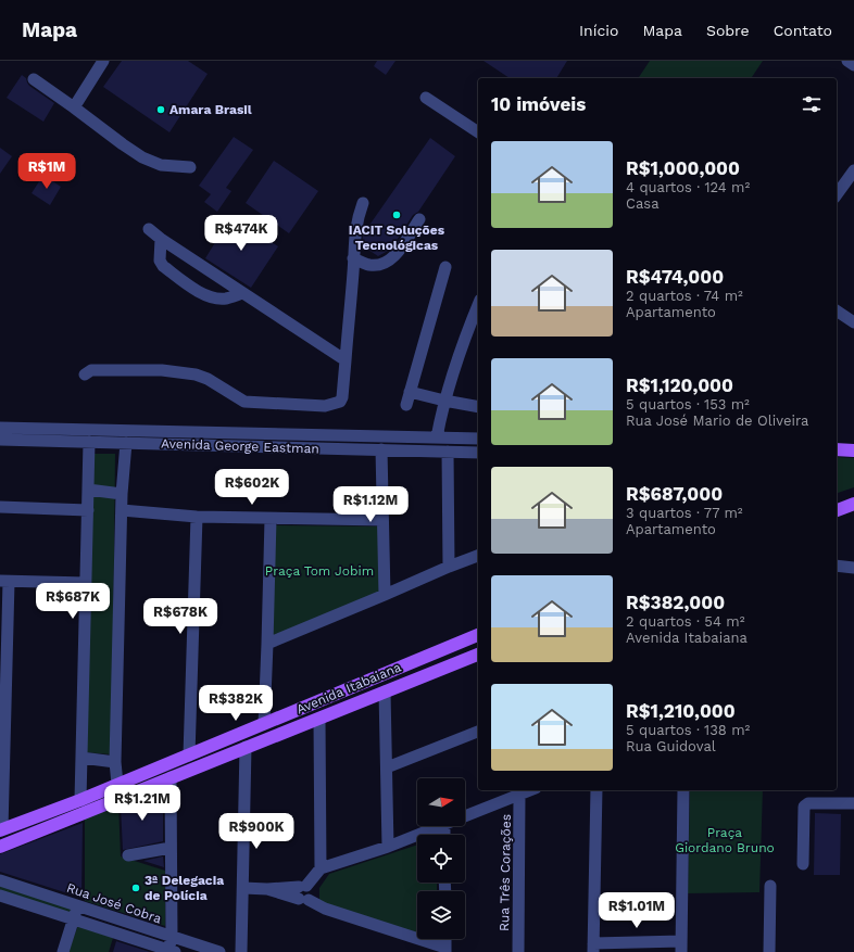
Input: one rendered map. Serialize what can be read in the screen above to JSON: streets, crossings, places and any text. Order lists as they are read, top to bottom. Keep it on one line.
{"streets":{"main road":["Avenida Itabaiana"],"street":["Avenida George Eastman","Rua Três Corações","Rua José Cobra"]},"parks":["Praça Tom Jobim","Praça Giordano Bruno"],"places":["Amara Brasil","IACIT Soluções Tecnológicas","3ª Delegacia de Polícia"],"north":"right","page":{"header":"Mapa","nav":["Início","Mapa","Sobre","Contato"],"heading":"10 imóveis","list":[{"name":"R$1,000,000","note":"4 quartos · 124 m² · Casa"},{"name":"R$474,000","note":"2 quartos · 74 m² · Apartamento"},{"name":"R$1,120,000","note":"5 quartos · 153 m² · Rua José Mario de Oliveira"},{"name":"R$687,000","note":"3 quartos · 77 m² · Apartamento"},{"name":"R$382,000","note":"2 quartos · 54 m² · Avenida Itabaiana"},{"name":"R$1,210,000","note":"5 quartos · 138 m² · Rua Guidoval"}],"price":["R$1M","R$474K","R$602K","R$1.12M","R$687K","R$678K","R$382K","R$1.21M","R$900K","R$1.01M"]}}
